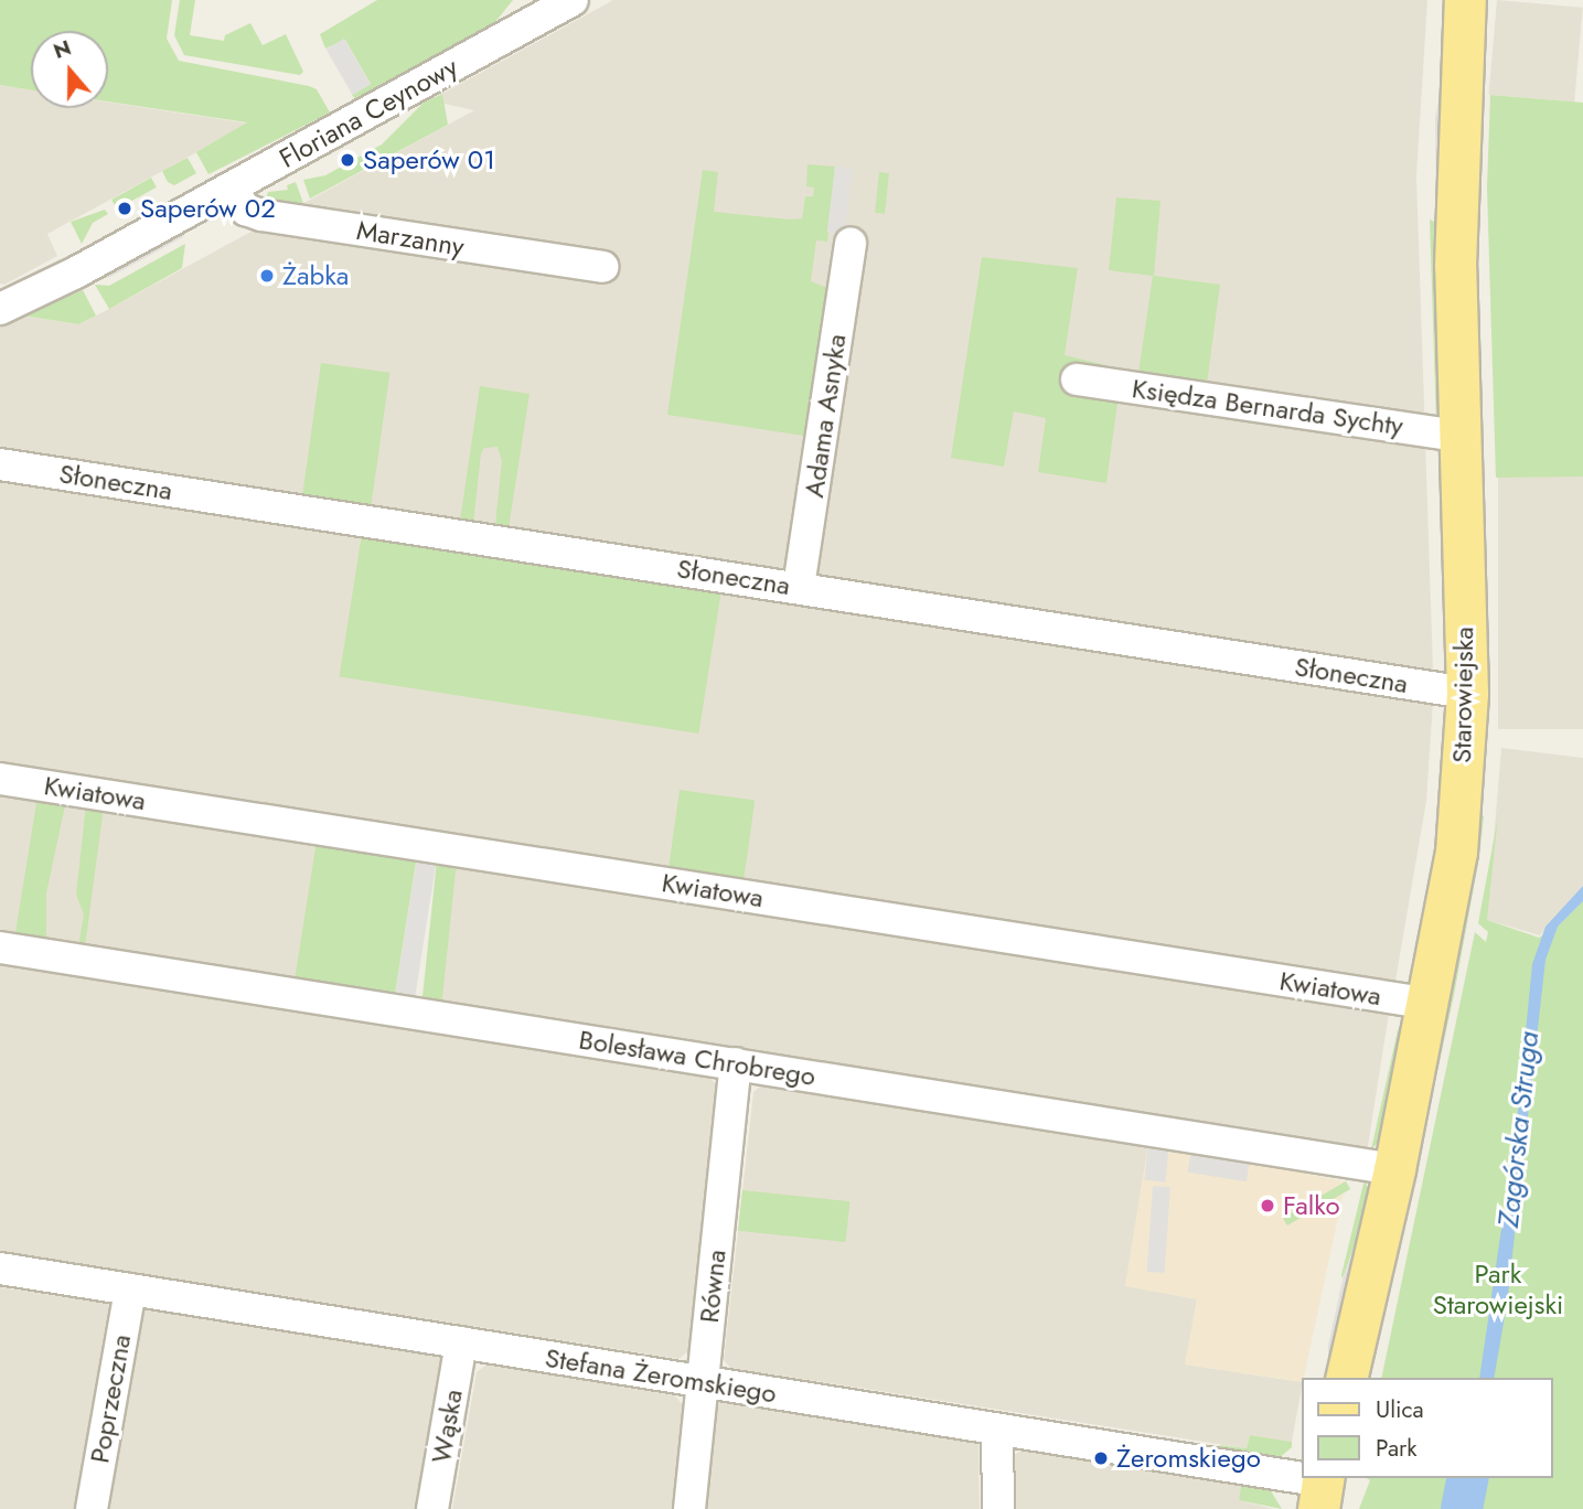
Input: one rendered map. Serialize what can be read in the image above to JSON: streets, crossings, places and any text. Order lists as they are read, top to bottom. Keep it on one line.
{"streets":{"main road":["Starowiejska"],"street":["Floriana Ceynowy","Marzanny","Księdza Bernarda Sychty","Adama Asnyka","Słoneczna","Kwiatowa","Bolesława Chrobrego","Równa","Stefana Żeromskiego","Poprzeczna","Wąska"]},"crossings":[["Floriana Ceynowy","Marzanny"],["Księdza Bernarda Sychty","Starowiejska"],["Adama Asnyka","Słoneczna"],["Słoneczna","Starowiejska"],["Starowiejska","Kwiatowa"],["Starowiejska","Bolesława Chrobrego"],["Bolesława Chrobrego","Równa"],["Równa","Stefana Żeromskiego"],["Stefana Żeromskiego","Poprzeczna"],["Stefana Żeromskiego","Wąska"]],"water":["Zagórska Struga"],"parks":["Park Starowiejski"],"places":["Saperów 01","Saperów 02","Żabka","Falko","Żeromskiego"],"legend":["Ulica","Park"],"north":"top"}
